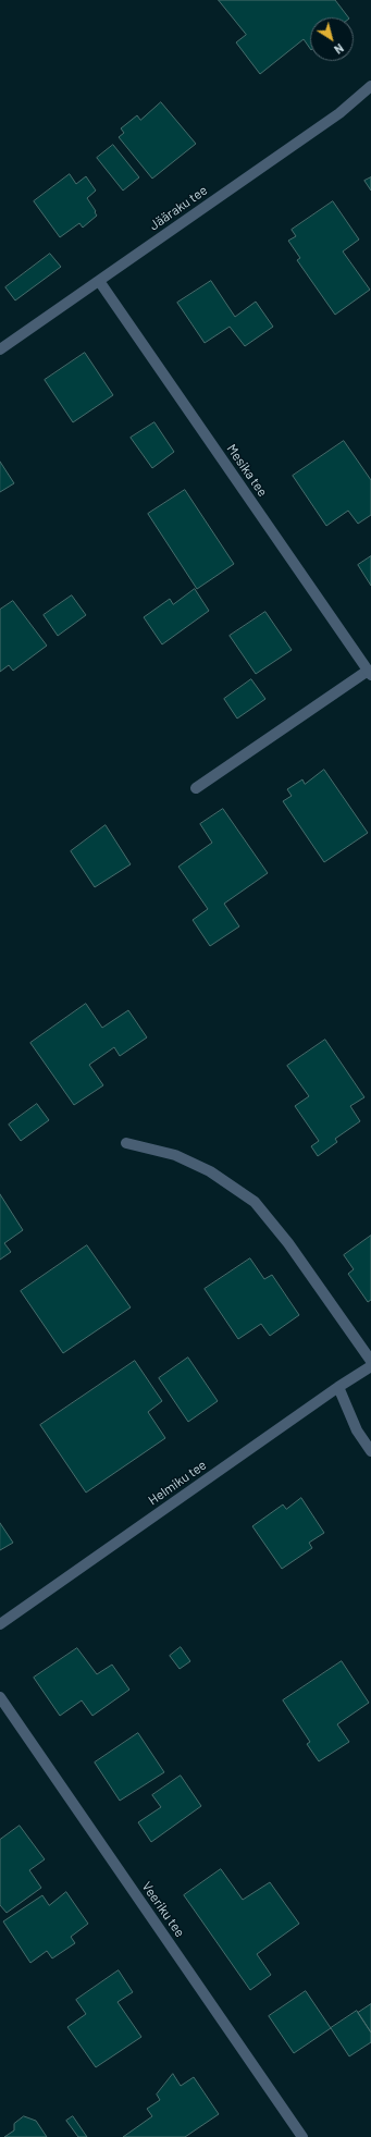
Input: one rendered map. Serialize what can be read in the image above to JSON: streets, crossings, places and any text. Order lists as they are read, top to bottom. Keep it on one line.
{"streets":{"street":["Jääraku tee","Mesika tee","Helmiku tee","Veeriku tee"]},"crossings":[["Jääraku tee","Mesika tee"]],"north":"bottom right"}
